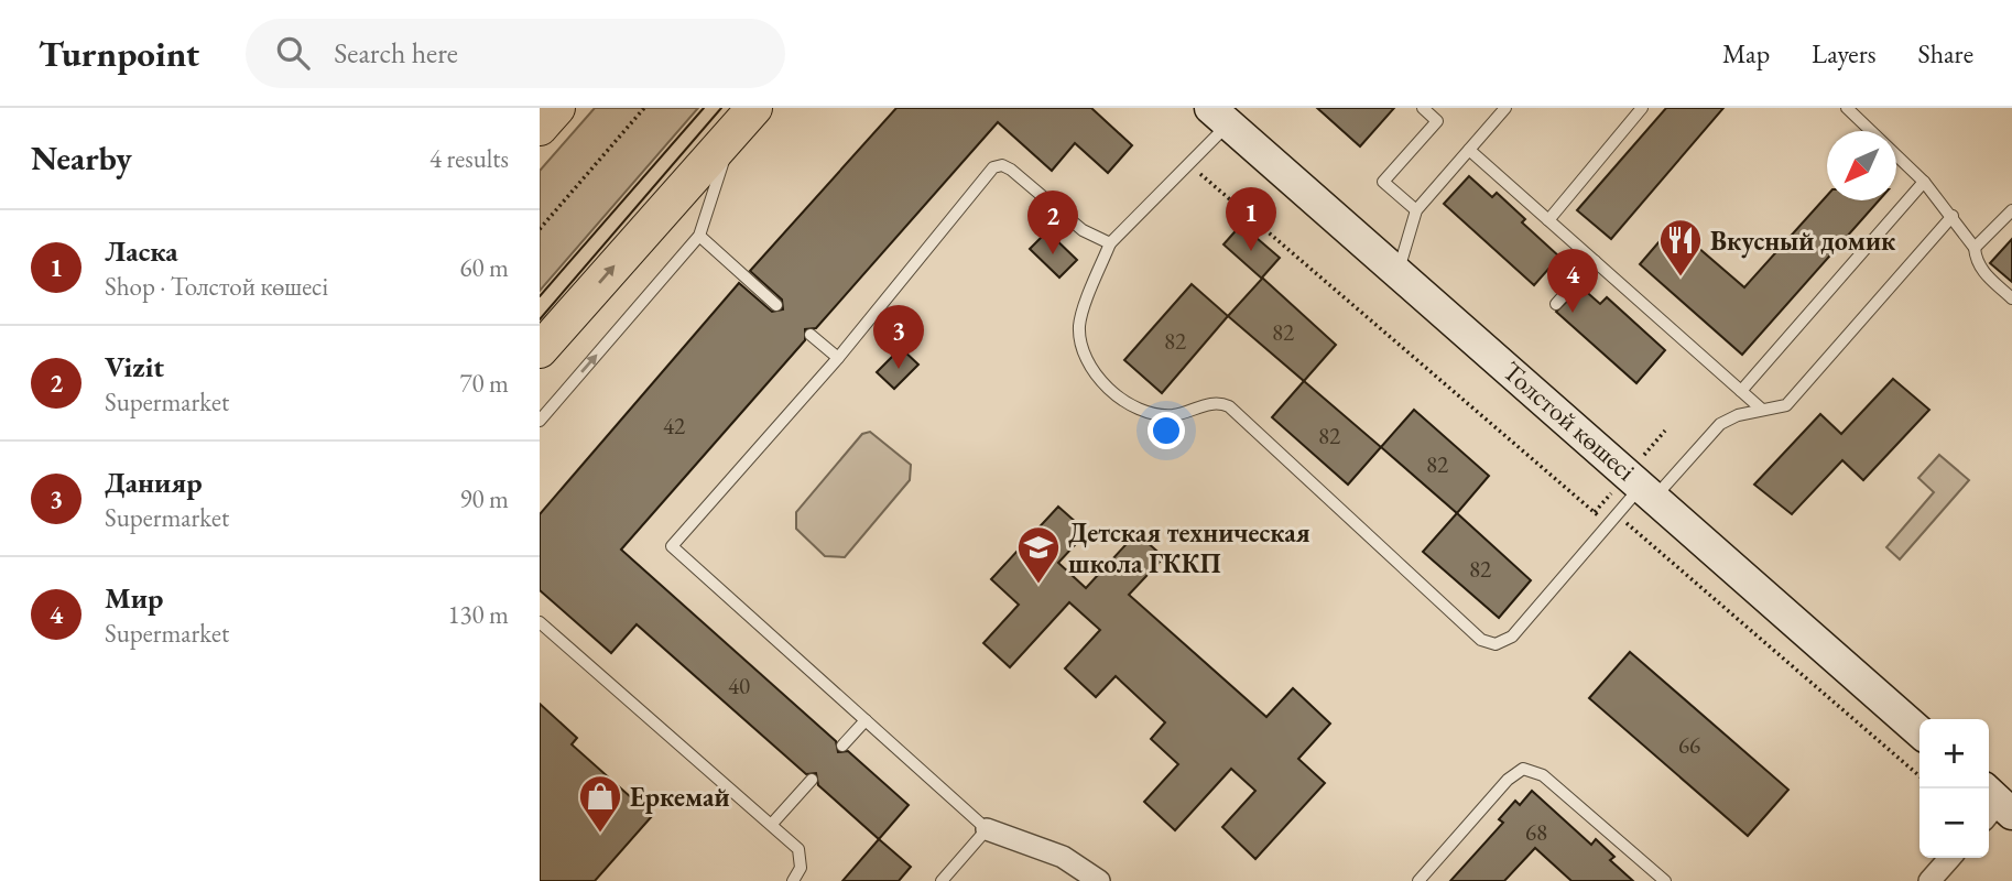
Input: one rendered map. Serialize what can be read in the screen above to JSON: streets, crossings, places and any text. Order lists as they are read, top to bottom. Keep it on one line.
{"streets":{"main road":["Толстой көшесі"]},"places":{"restaurant":["Вкусный домик"],"school or university":["Детская техническая школа ГККП"],"shop":["Еркемай"]},"house_numbers":["82","82","42","82","82","82","40","66","68"],"north":"bottom left","page":{"header":"Turnpoint","search":"Search here","nav":["Map","Layers","Share"],"heading":["Nearby","4 results"],"pins":["1","2","4","3"],"list":[{"mark":"1","name":"Ласка","note":"Shop · Толстой көшесі","value":"60 m"},{"mark":"2","name":"Vizit","note":"Supermarket","value":"70 m"},{"mark":"3","name":"Данияр","note":"Supermarket","value":"90 m"},{"mark":"4","name":"Мир","note":"Supermarket","value":"130 m"}],"map_buttons":["+","−"]}}
